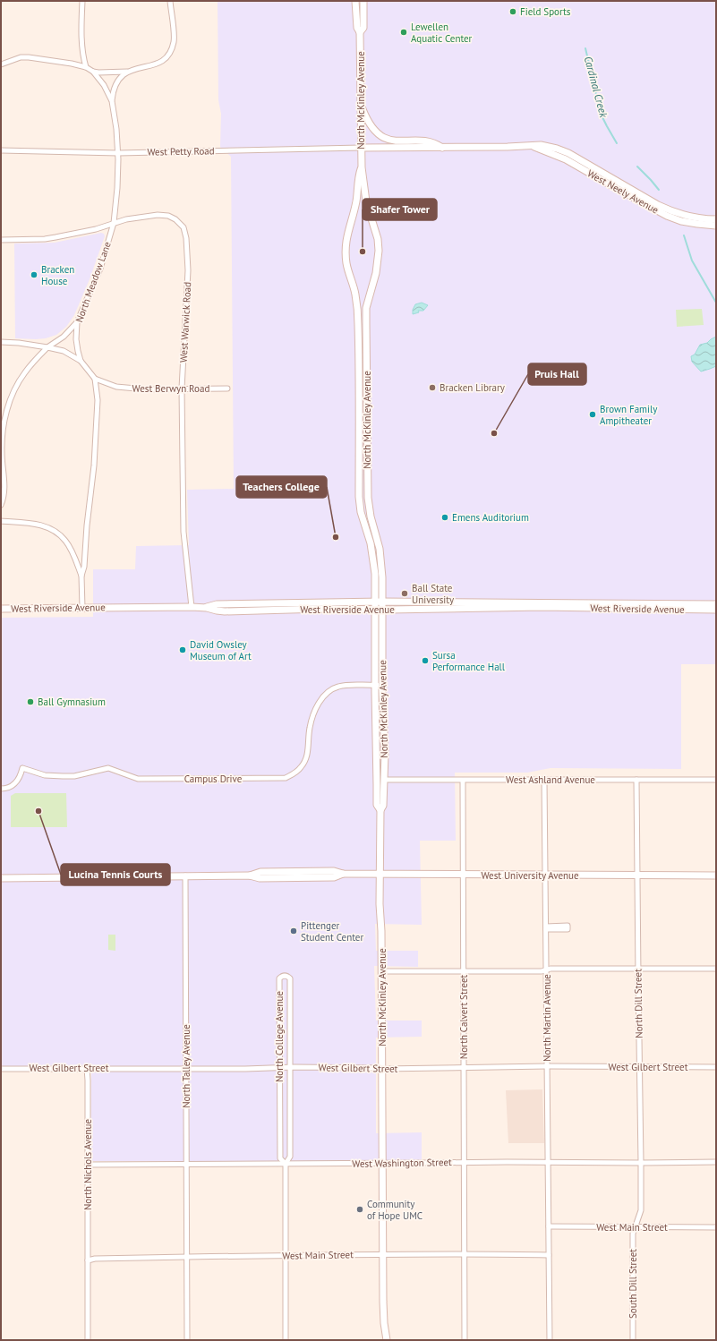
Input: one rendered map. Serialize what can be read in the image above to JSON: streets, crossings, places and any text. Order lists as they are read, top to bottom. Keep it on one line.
{"streets":{"street":["North McKinley Avenue","West Petty Road","West Neely Avenue","North Meadow Lane","West Warwick Road","West Berwyn Road","West Riverside Avenue","Campus Drive","West Ashland Avenue","West University Avenue","North Dill Street","North Calvert Street","North Martin Avenue","North College Avenue","North Talley Avenue","West Gilbert Street","West Washington Street","North Nichols Avenue","West Main Street","South Dill Street"]},"crossings":[["North McKinley Avenue","West Petty Road"],["North McKinley Avenue","West Neely Avenue"],["North McKinley Avenue","West Riverside Avenue"],["North McKinley Avenue","Campus Drive"],["North McKinley Avenue","West Ashland Avenue"],["North McKinley Avenue","West University Avenue"],["North McKinley Avenue","West Gilbert Street"],["North McKinley Avenue","West Washington Street"],["North McKinley Avenue","West Main Street"],["West Petty Road","West Neely Avenue"],["West Petty Road","North Meadow Lane"],["North Meadow Lane","West Warwick Road"],["North Meadow Lane","West Berwyn Road"],["West Warwick Road","West Berwyn Road"],["West Warwick Road","West Riverside Avenue"],["West Ashland Avenue","North Dill Street"],["West Ashland Avenue","North Calvert Street"],["West Ashland Avenue","North Martin Avenue"],["West University Avenue","North Dill Street"],["West University Avenue","North Calvert Street"],["West University Avenue","North Martin Avenue"],["West University Avenue","North Talley Avenue"],["North Dill Street","West Gilbert Street"],["North Dill Street","West Washington Street"],["North Dill Street","West Main Street"],["North Dill Street","South Dill Street"],["North Calvert Street","West Gilbert Street"],["North Calvert Street","West Washington Street"],["North Calvert Street","West Main Street"],["North Martin Avenue","West Gilbert Street"],["North Martin Avenue","West Washington Street"],["North Martin Avenue","West Main Street"],["North College Avenue","West Gilbert Street"],["North College Avenue","West Washington Street"],["North College Avenue","West Main Street"],["North Talley Avenue","West Gilbert Street"],["North Talley Avenue","West Washington Street"],["North Talley Avenue","West Main Street"],["West Gilbert Street","North Nichols Avenue"],["West Washington Street","North Nichols Avenue"],["North Nichols Avenue","West Main Street"],["West Main Street","South Dill Street"]],"water":["Cardinal Creek"],"places":["Field Sports","Lewellen Aquatic Center","Shafer Tower","Bracken House","Bracken Library","Brown Family Ampitheater","Pruis Hall","Emens Auditorium","Teachers College","Ball State University","David Owsley Museum of Art","Sursa Performance Hall","Ball Gymnasium","Lucina Tennis Courts","Pittenger Student Center","Community of Hope UMC"]}
